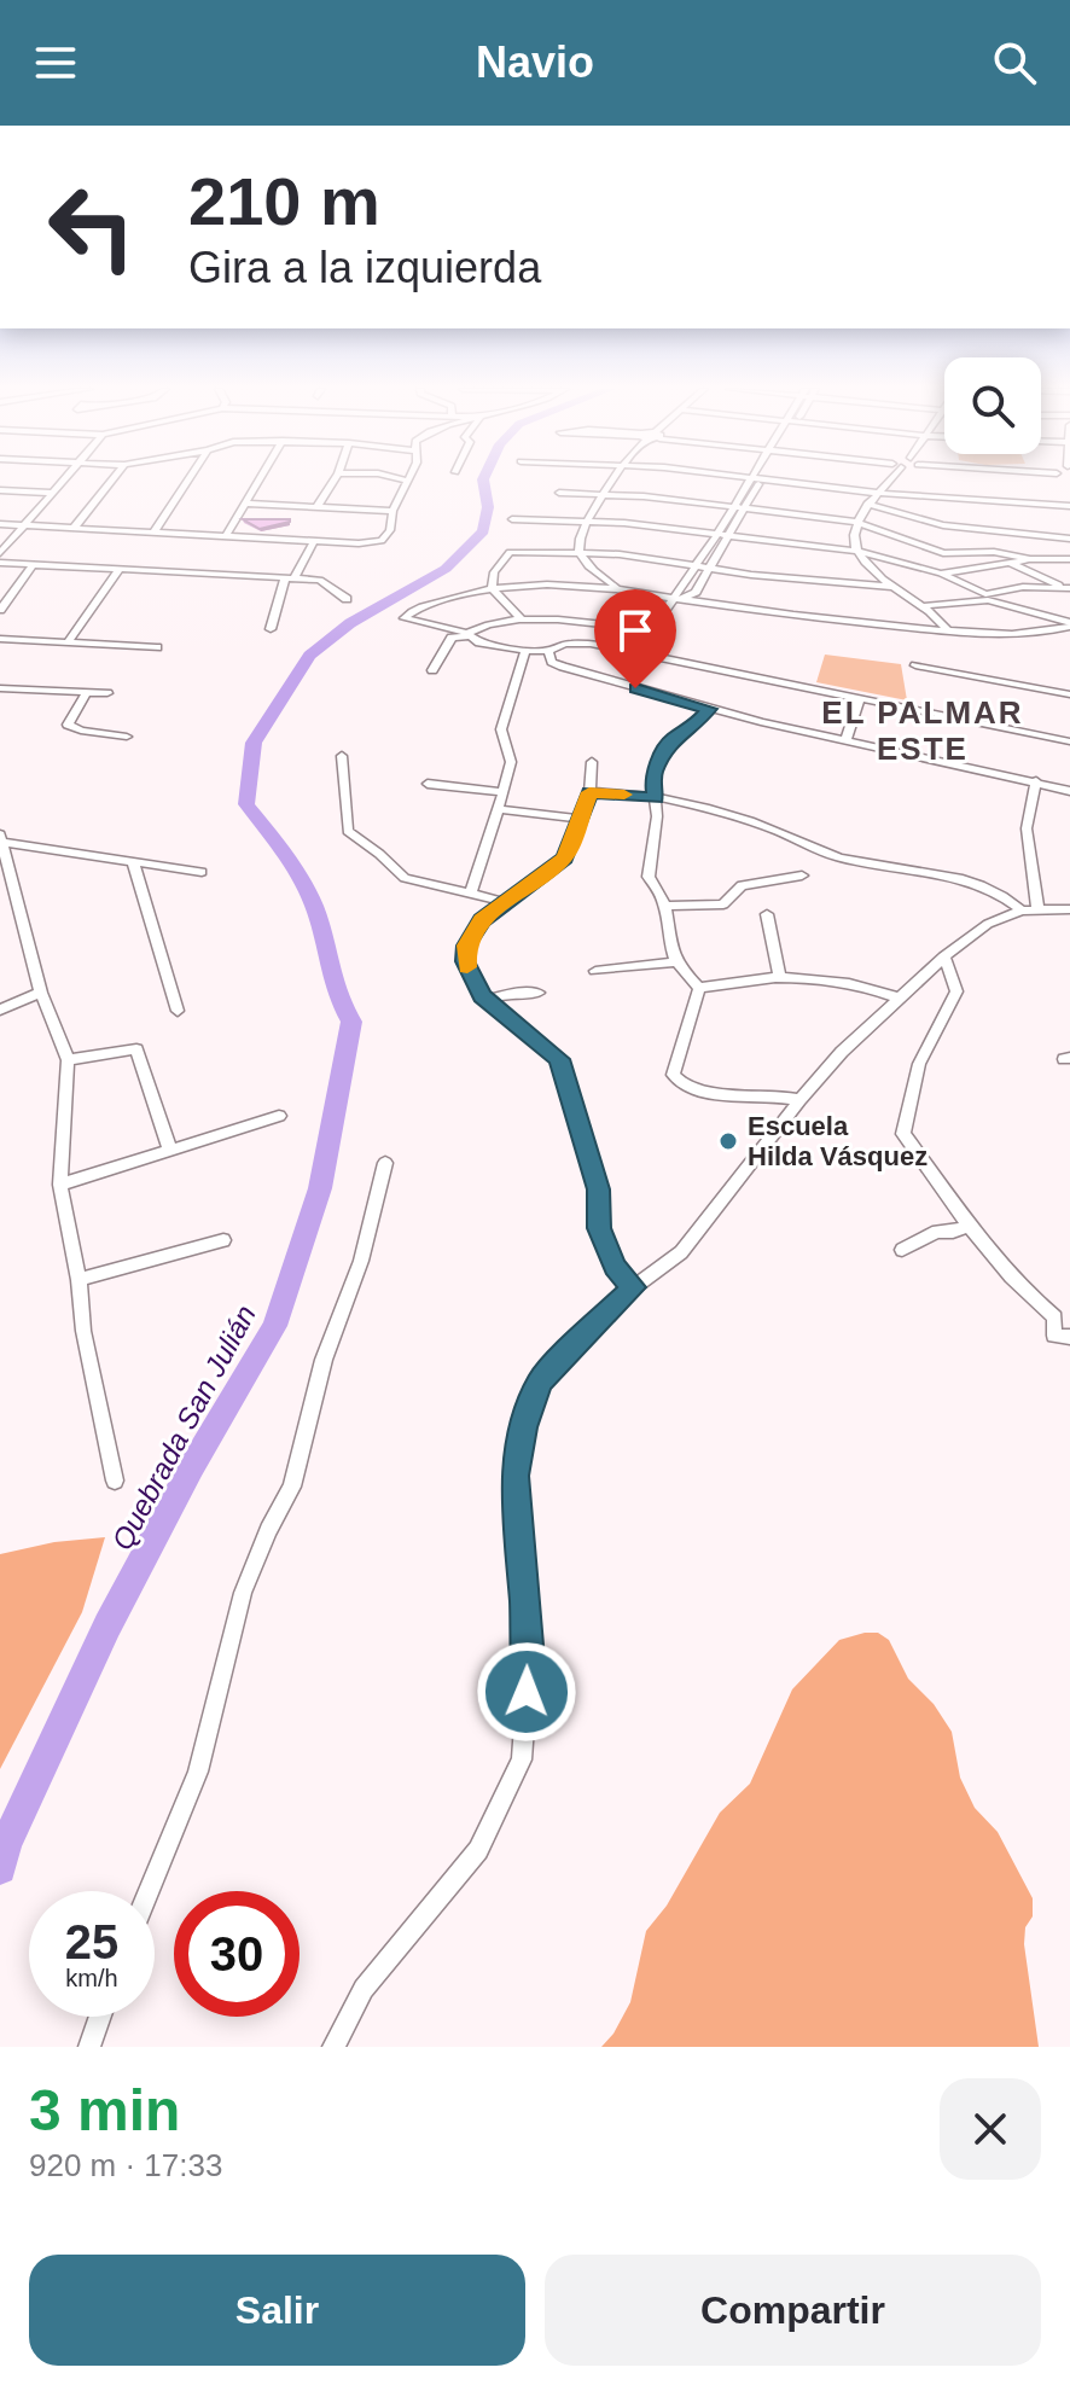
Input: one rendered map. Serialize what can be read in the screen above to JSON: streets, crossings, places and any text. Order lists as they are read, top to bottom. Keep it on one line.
{"districts":["EL PALMAR ESTE"],"water":["Quebrada San Julián"],"places":["Escuela Hilda Vásquez"],"page":{"header":"Navio","turn":["210 m","Gira a la izquierda"],"speed":"25 km/h","limit":"30","heading":["3 min","920 m · 17:33"],"buttons":["Salir","Compartir"]}}
